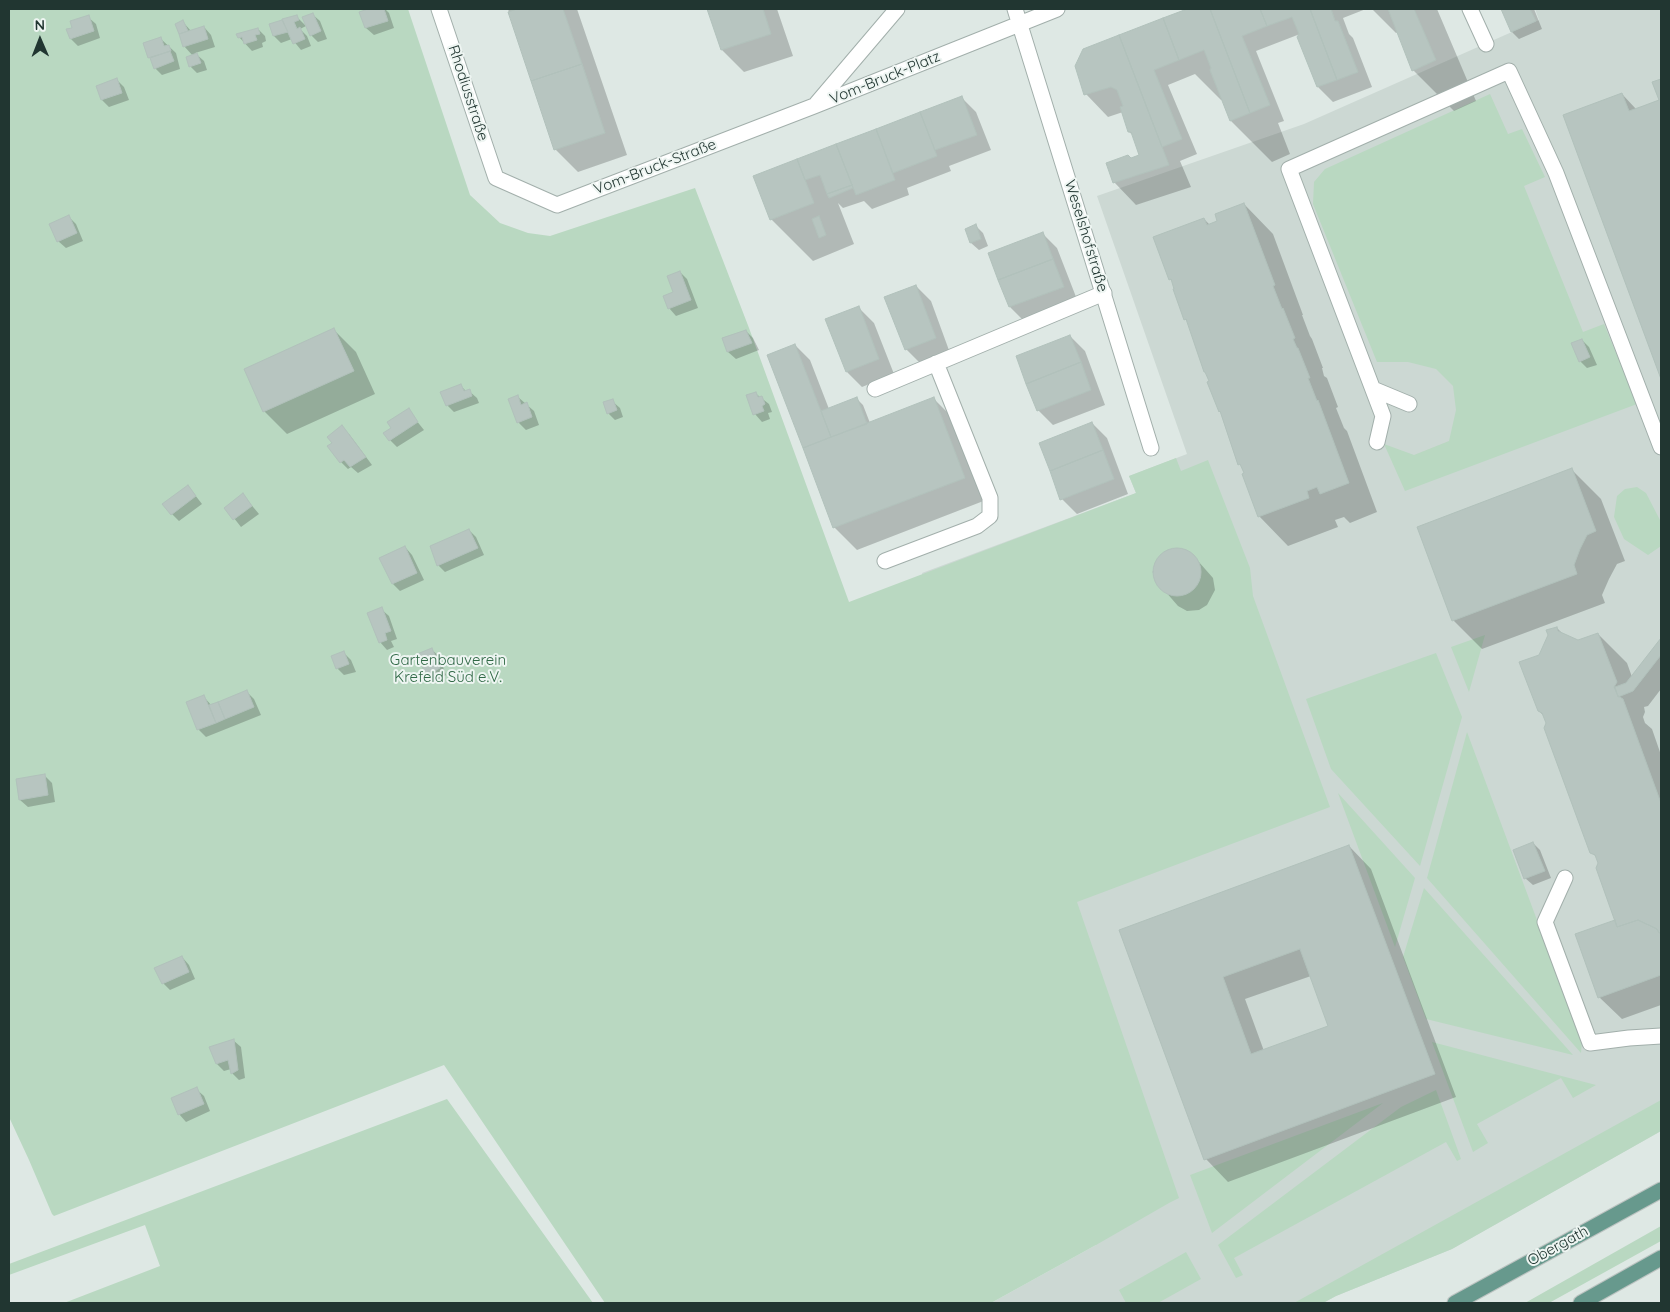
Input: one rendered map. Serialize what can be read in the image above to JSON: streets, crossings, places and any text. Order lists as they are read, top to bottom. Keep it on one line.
{"streets":{"main road":["Obergath"],"street":["Vom-Bruck-Platz","Rhodiusstraße","Vom-Bruck-Straße","Weselshofstraße"]},"crossings":[["Vom-Bruck-Platz","Vom-Bruck-Straße"],["Vom-Bruck-Platz","Weselshofstraße"],["Rhodiusstraße","Vom-Bruck-Straße"]],"parks":["Gartenbauverein Krefeld Süd e.V."],"north":"top"}
